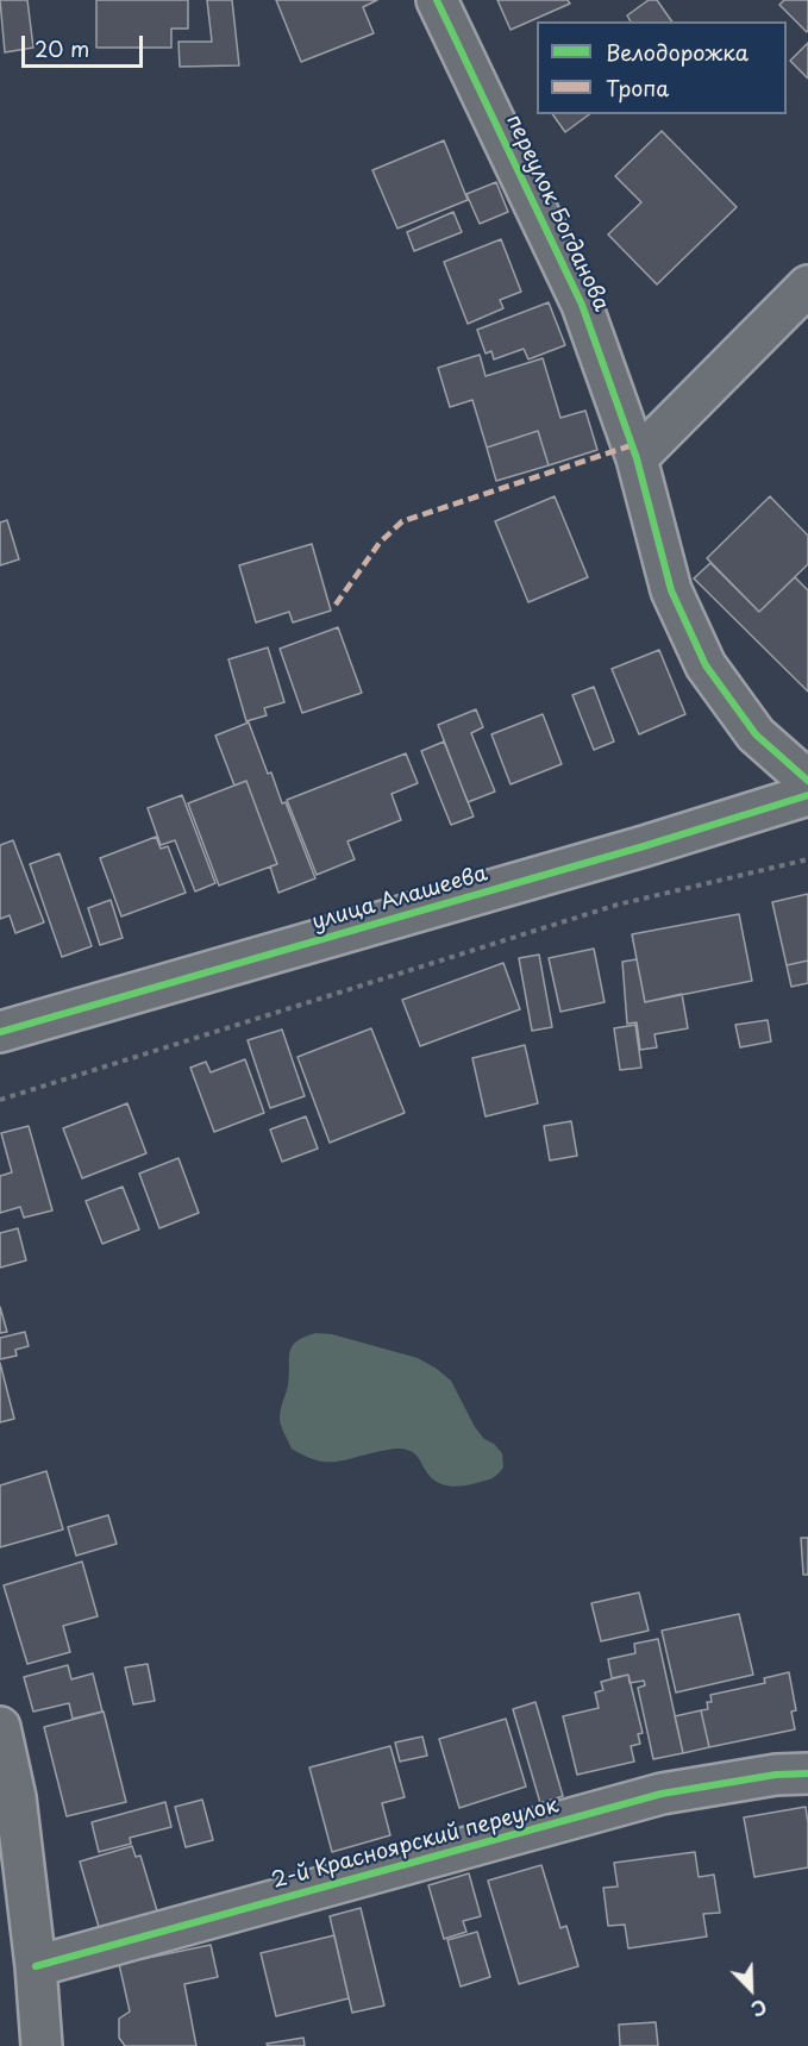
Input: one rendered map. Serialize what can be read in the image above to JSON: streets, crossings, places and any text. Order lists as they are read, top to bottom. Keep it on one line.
{"streets":{"street":["переулок Богданова","улица Алашеева","2-й Красноярский переулок"]},"legend":["Велодорожка","Тропа"],"scale_bar":"20 m","north":"bottom right"}
